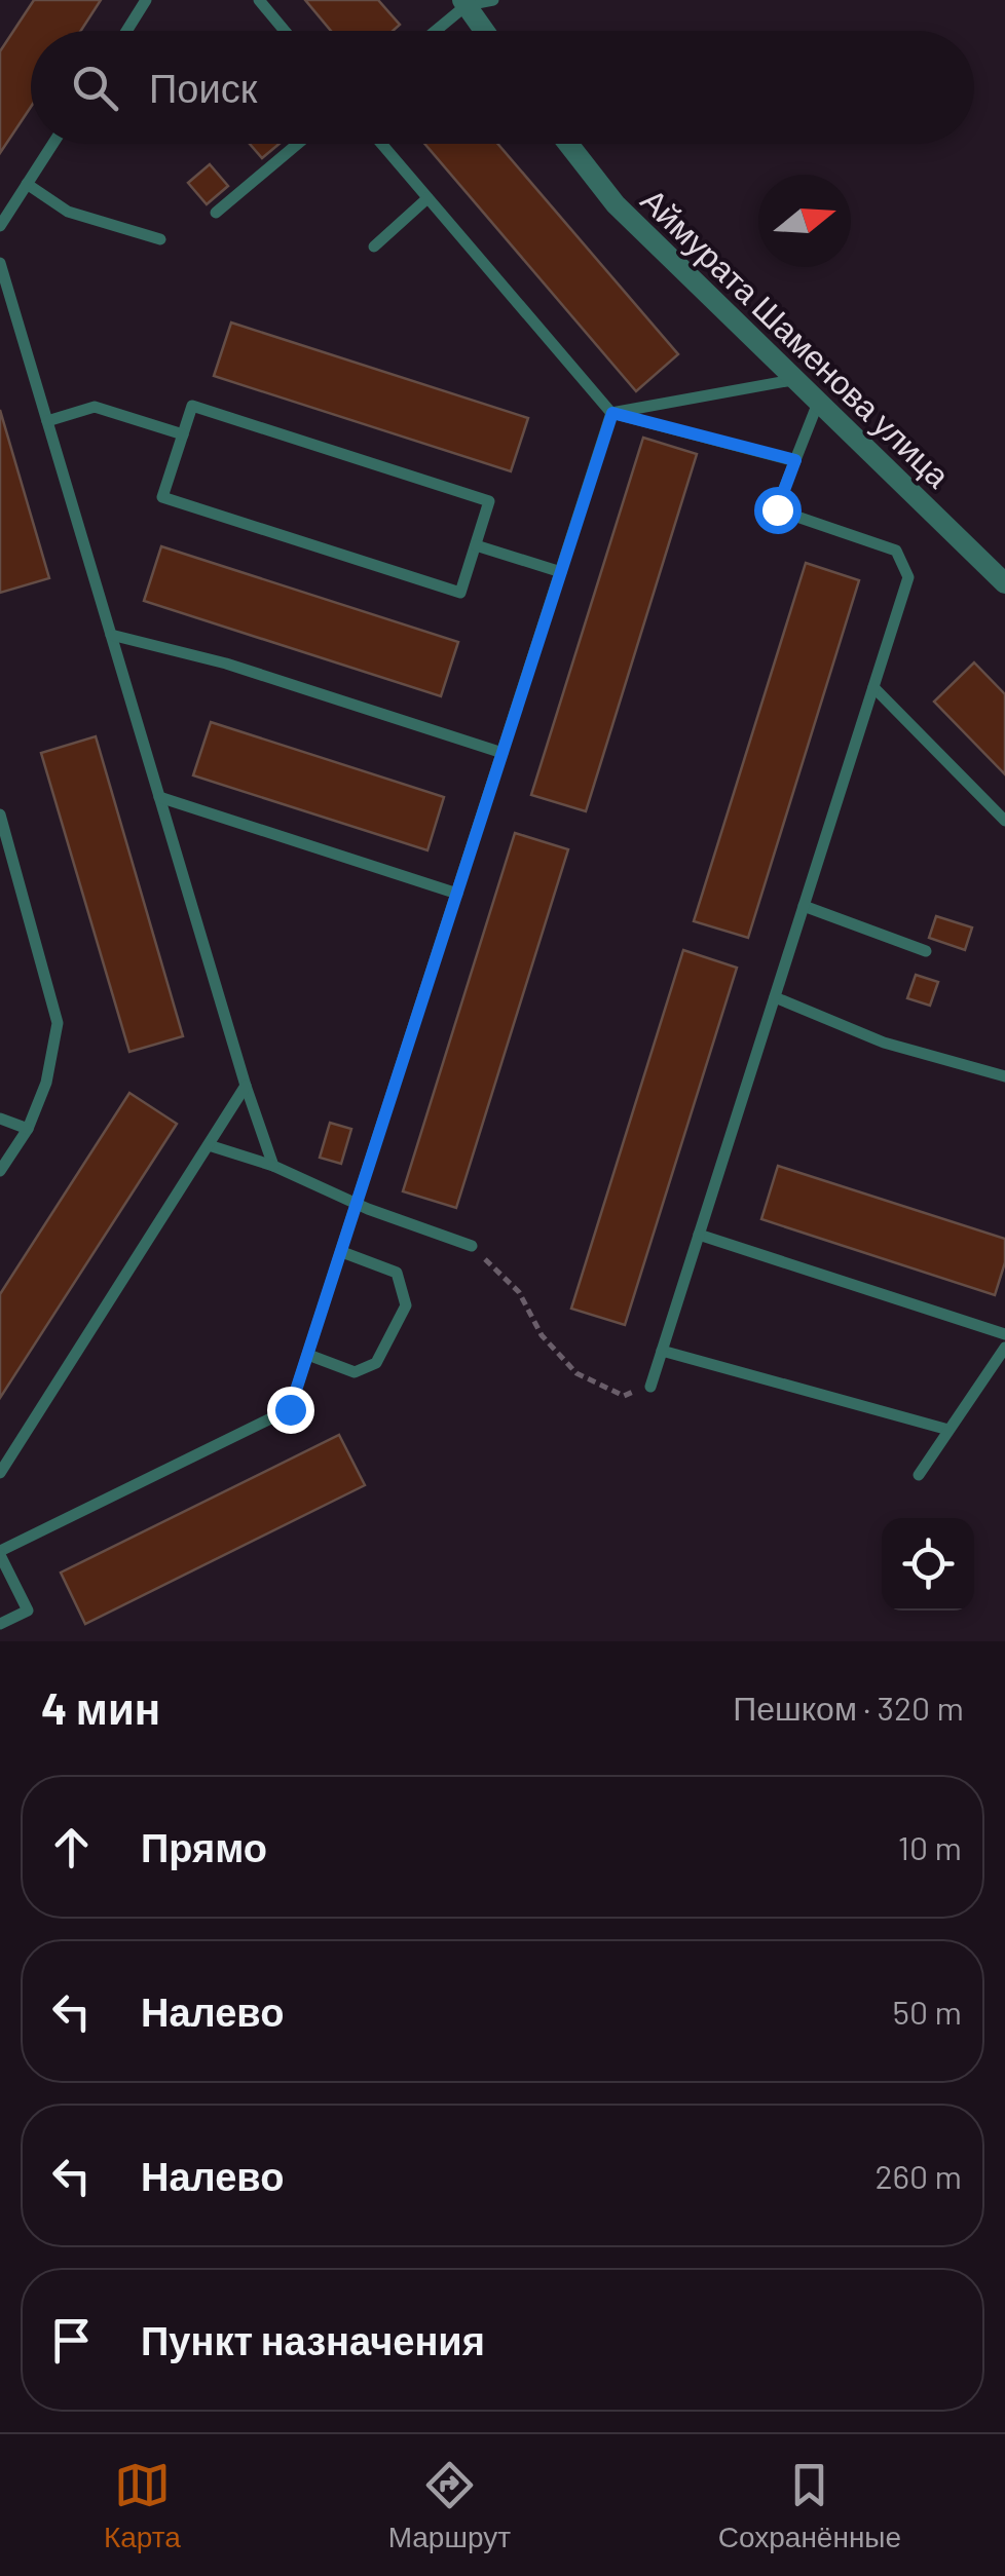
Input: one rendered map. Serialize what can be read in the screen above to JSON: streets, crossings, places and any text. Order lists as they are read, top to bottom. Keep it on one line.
{"streets":{"street":["Аймурата Шаменова улица"]},"north":"right","page":{"search":"Поиск","heading":["4 мин","Пешком · 320 m"],"list":[["Прямо","10 m"],["Налево","50 m"],["Налево","260 m"],"Пункт назначения"],"nav":["Карта","Маршрут","Сохранённые"]}}
